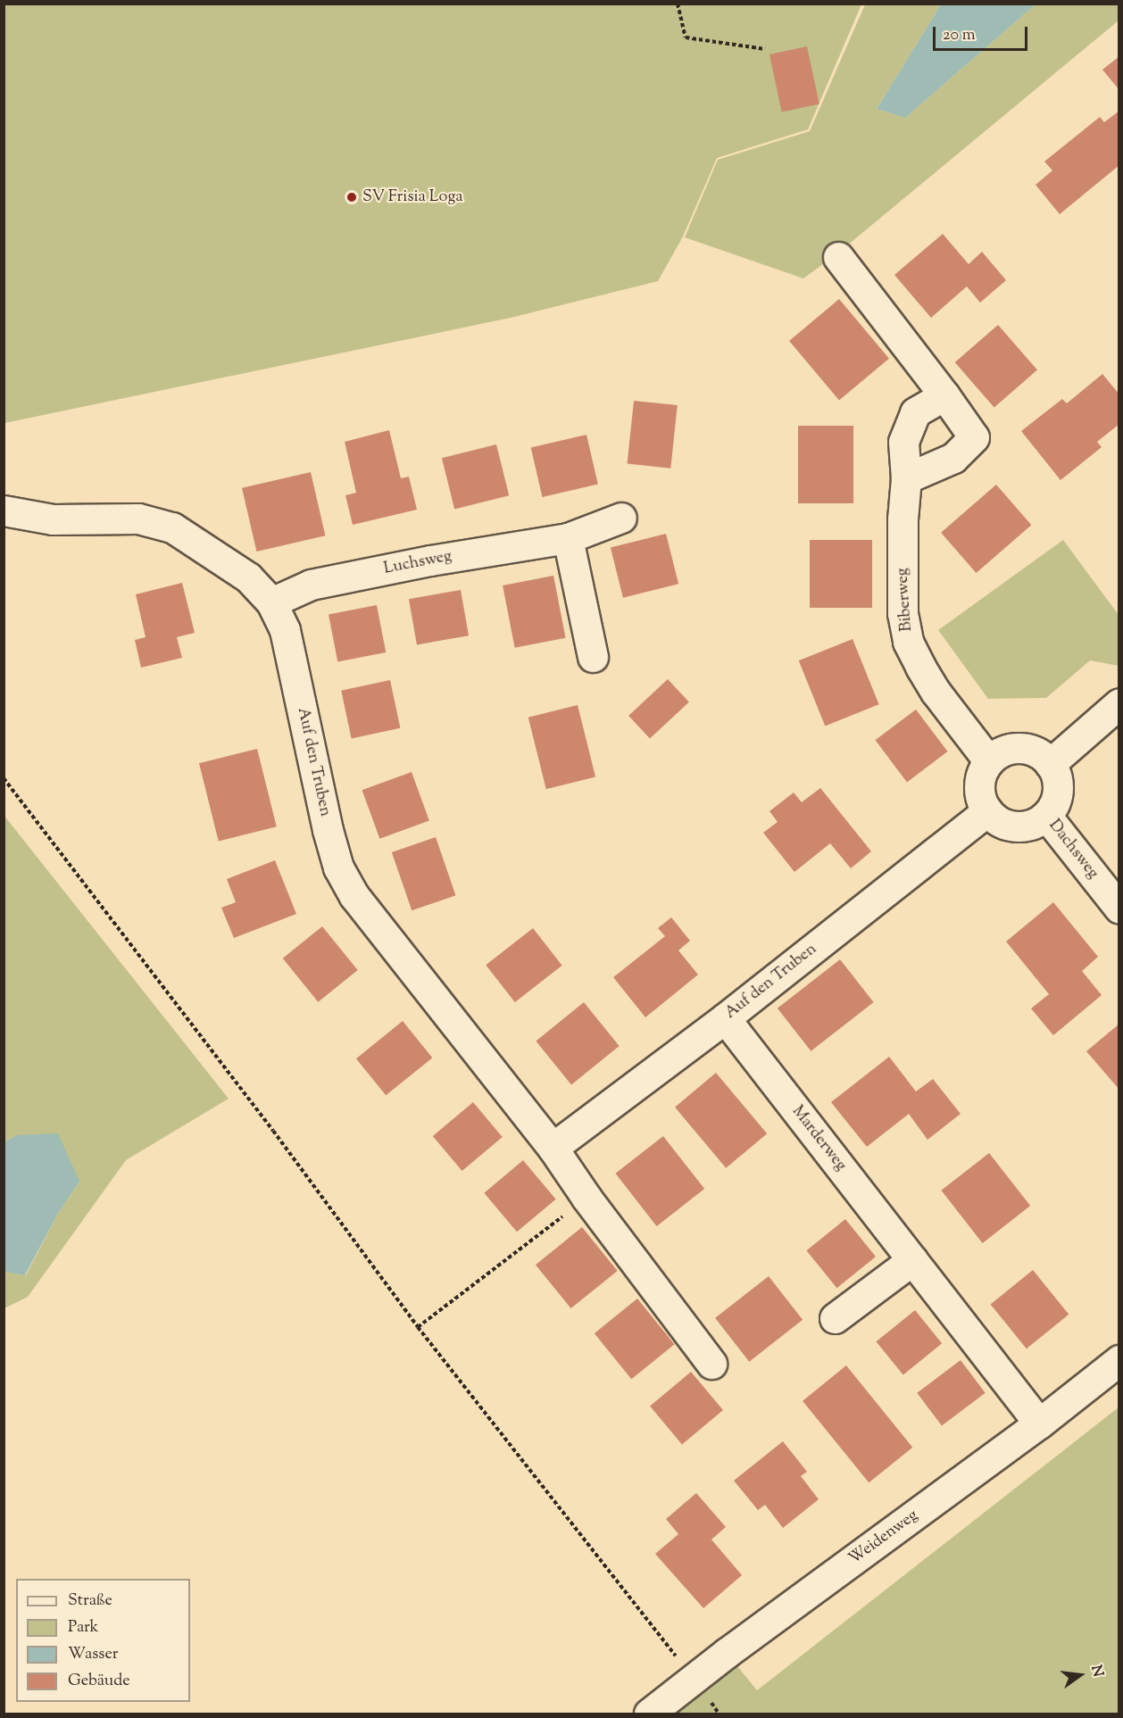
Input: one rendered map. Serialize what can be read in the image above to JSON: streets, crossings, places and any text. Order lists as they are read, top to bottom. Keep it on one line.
{"streets":{"street":["Luchsweg","Biberweg","Auf den Truben","Dachsweg","Marderweg","Weidenweg"]},"crossings":[["Luchsweg","Auf den Truben"],["Biberweg","Auf den Truben"],["Biberweg","Dachsweg"],["Auf den Truben","Dachsweg"],["Auf den Truben","Marderweg"],["Marderweg","Weidenweg"]],"places":["SV Frisia Loga"],"legend":["Straße","Park","Wasser","Gebäude"],"scale_bar":"20 m","north":"right"}
